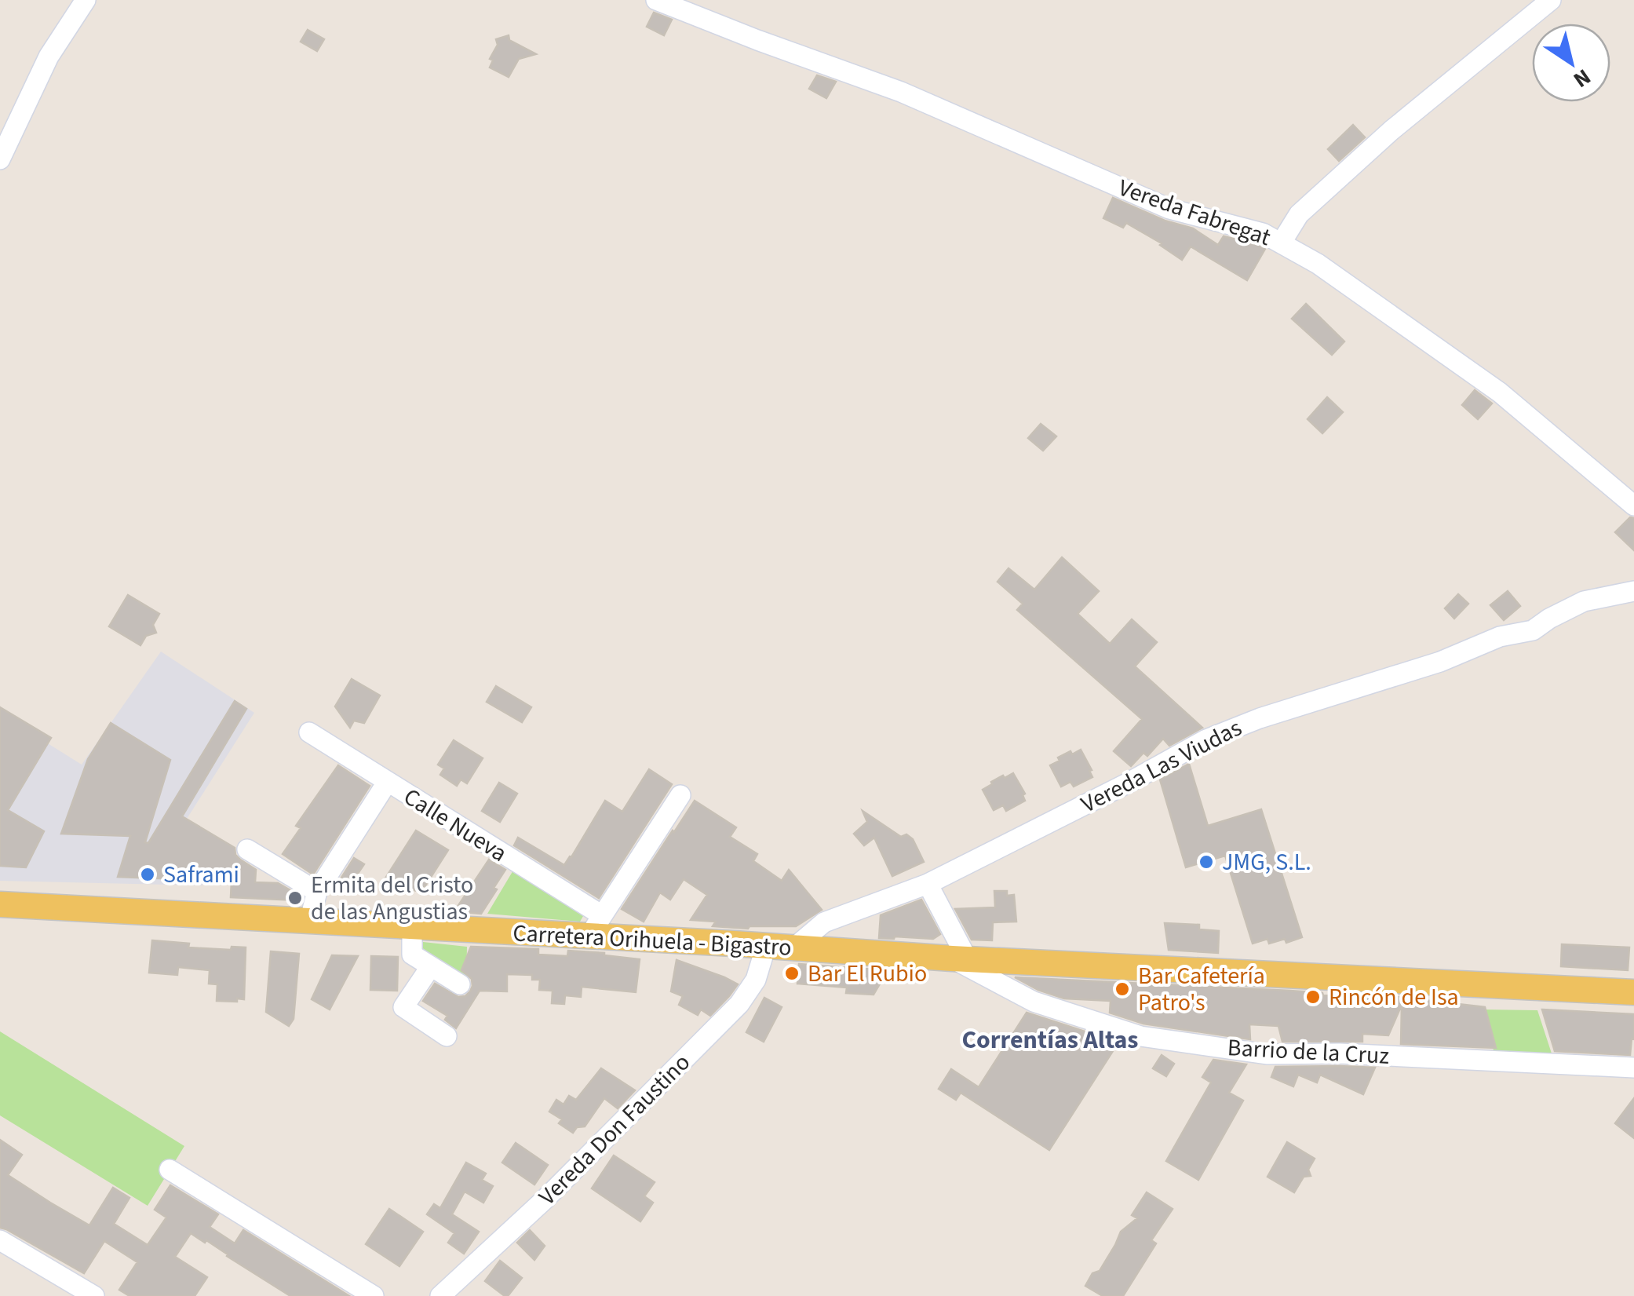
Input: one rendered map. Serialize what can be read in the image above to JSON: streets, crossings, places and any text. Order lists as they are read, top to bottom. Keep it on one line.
{"streets":{"main road":["Carretera Orihuela - Bigastro"],"street":["Vereda Fabregat","Vereda Las Viudas","Calle Nueva","Barrio de la Cruz","Vereda Don Faustino"]},"crossings":[["Vereda Las Viudas","Carretera Orihuela - Bigastro"],["Calle Nueva","Carretera Orihuela - Bigastro"],["Carretera Orihuela - Bigastro","Barrio de la Cruz"],["Carretera Orihuela - Bigastro","Vereda Don Faustino"]],"districts":["Correntías Altas"],"places":["JMG, S.L.","Saframi","Ermita del Cristo de las Angustias","Bar El Rubio","Bar Cafetería Patro's","Rincón de Isa"],"north":"bottom right"}
